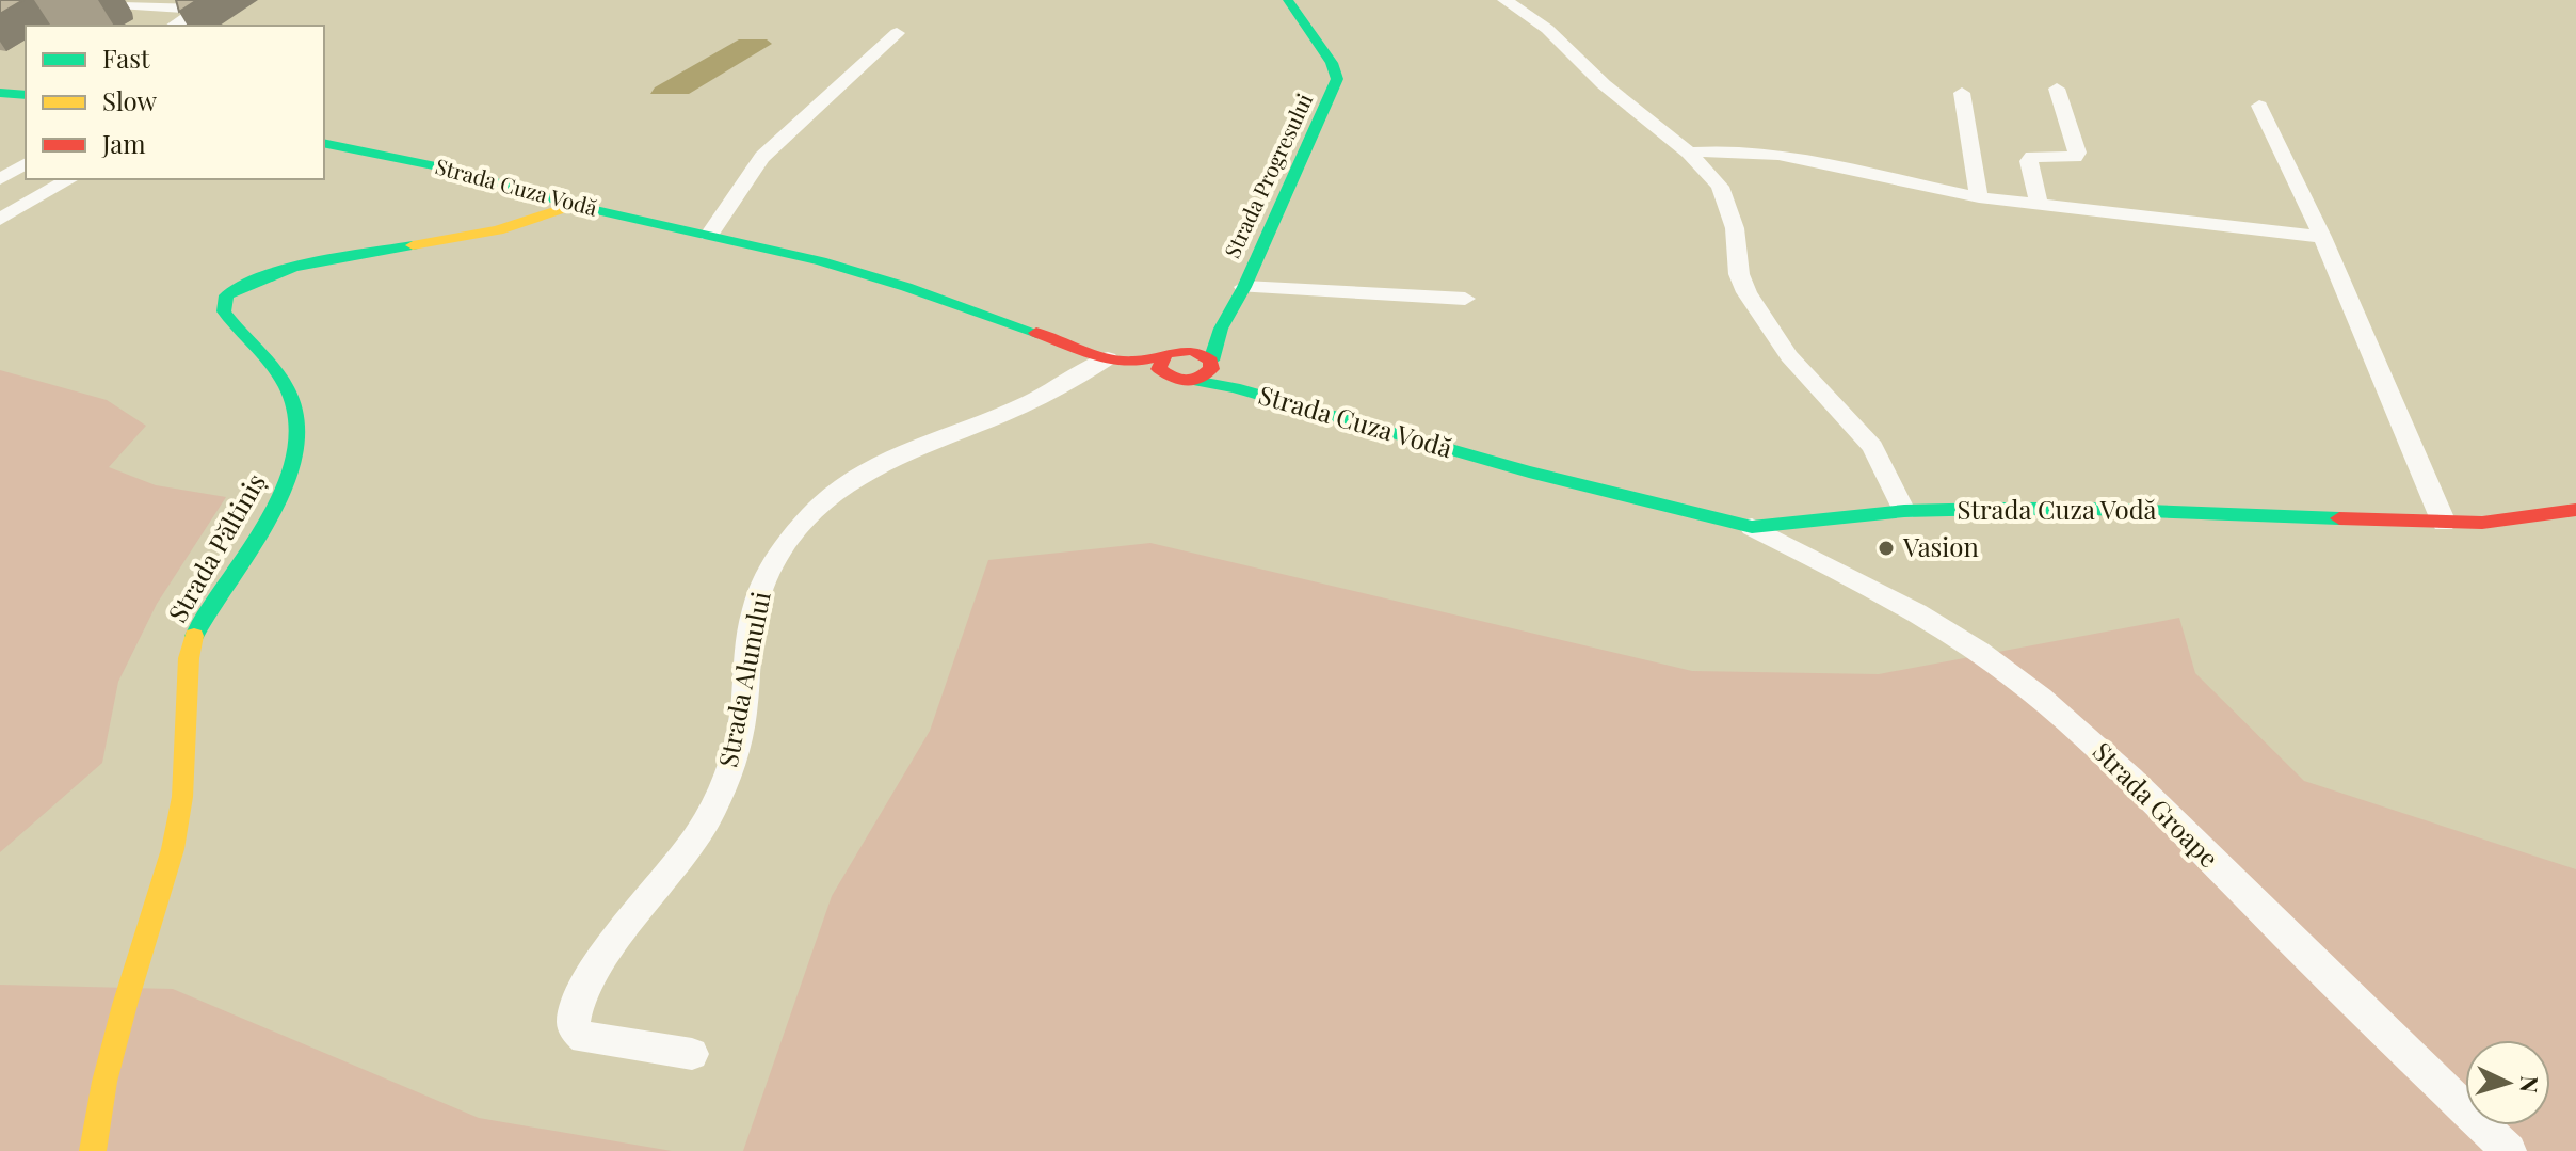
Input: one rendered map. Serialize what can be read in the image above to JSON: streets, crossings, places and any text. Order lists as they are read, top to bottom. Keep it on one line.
{"streets":{"street":["Strada Progresului","Strada Cuza Vodă","Strada Păltiniș","Strada Alunului","Strada Groape"]},"crossings":[["Strada Progresului","Strada Cuza Vodă"],["Strada Cuza Vodă","Strada Păltiniș"],["Strada Cuza Vodă","Strada Alunului"],["Strada Cuza Vodă","Strada Groape"]],"places":["Vasion"],"legend":["Fast","Slow","Jam"],"north":"right"}
